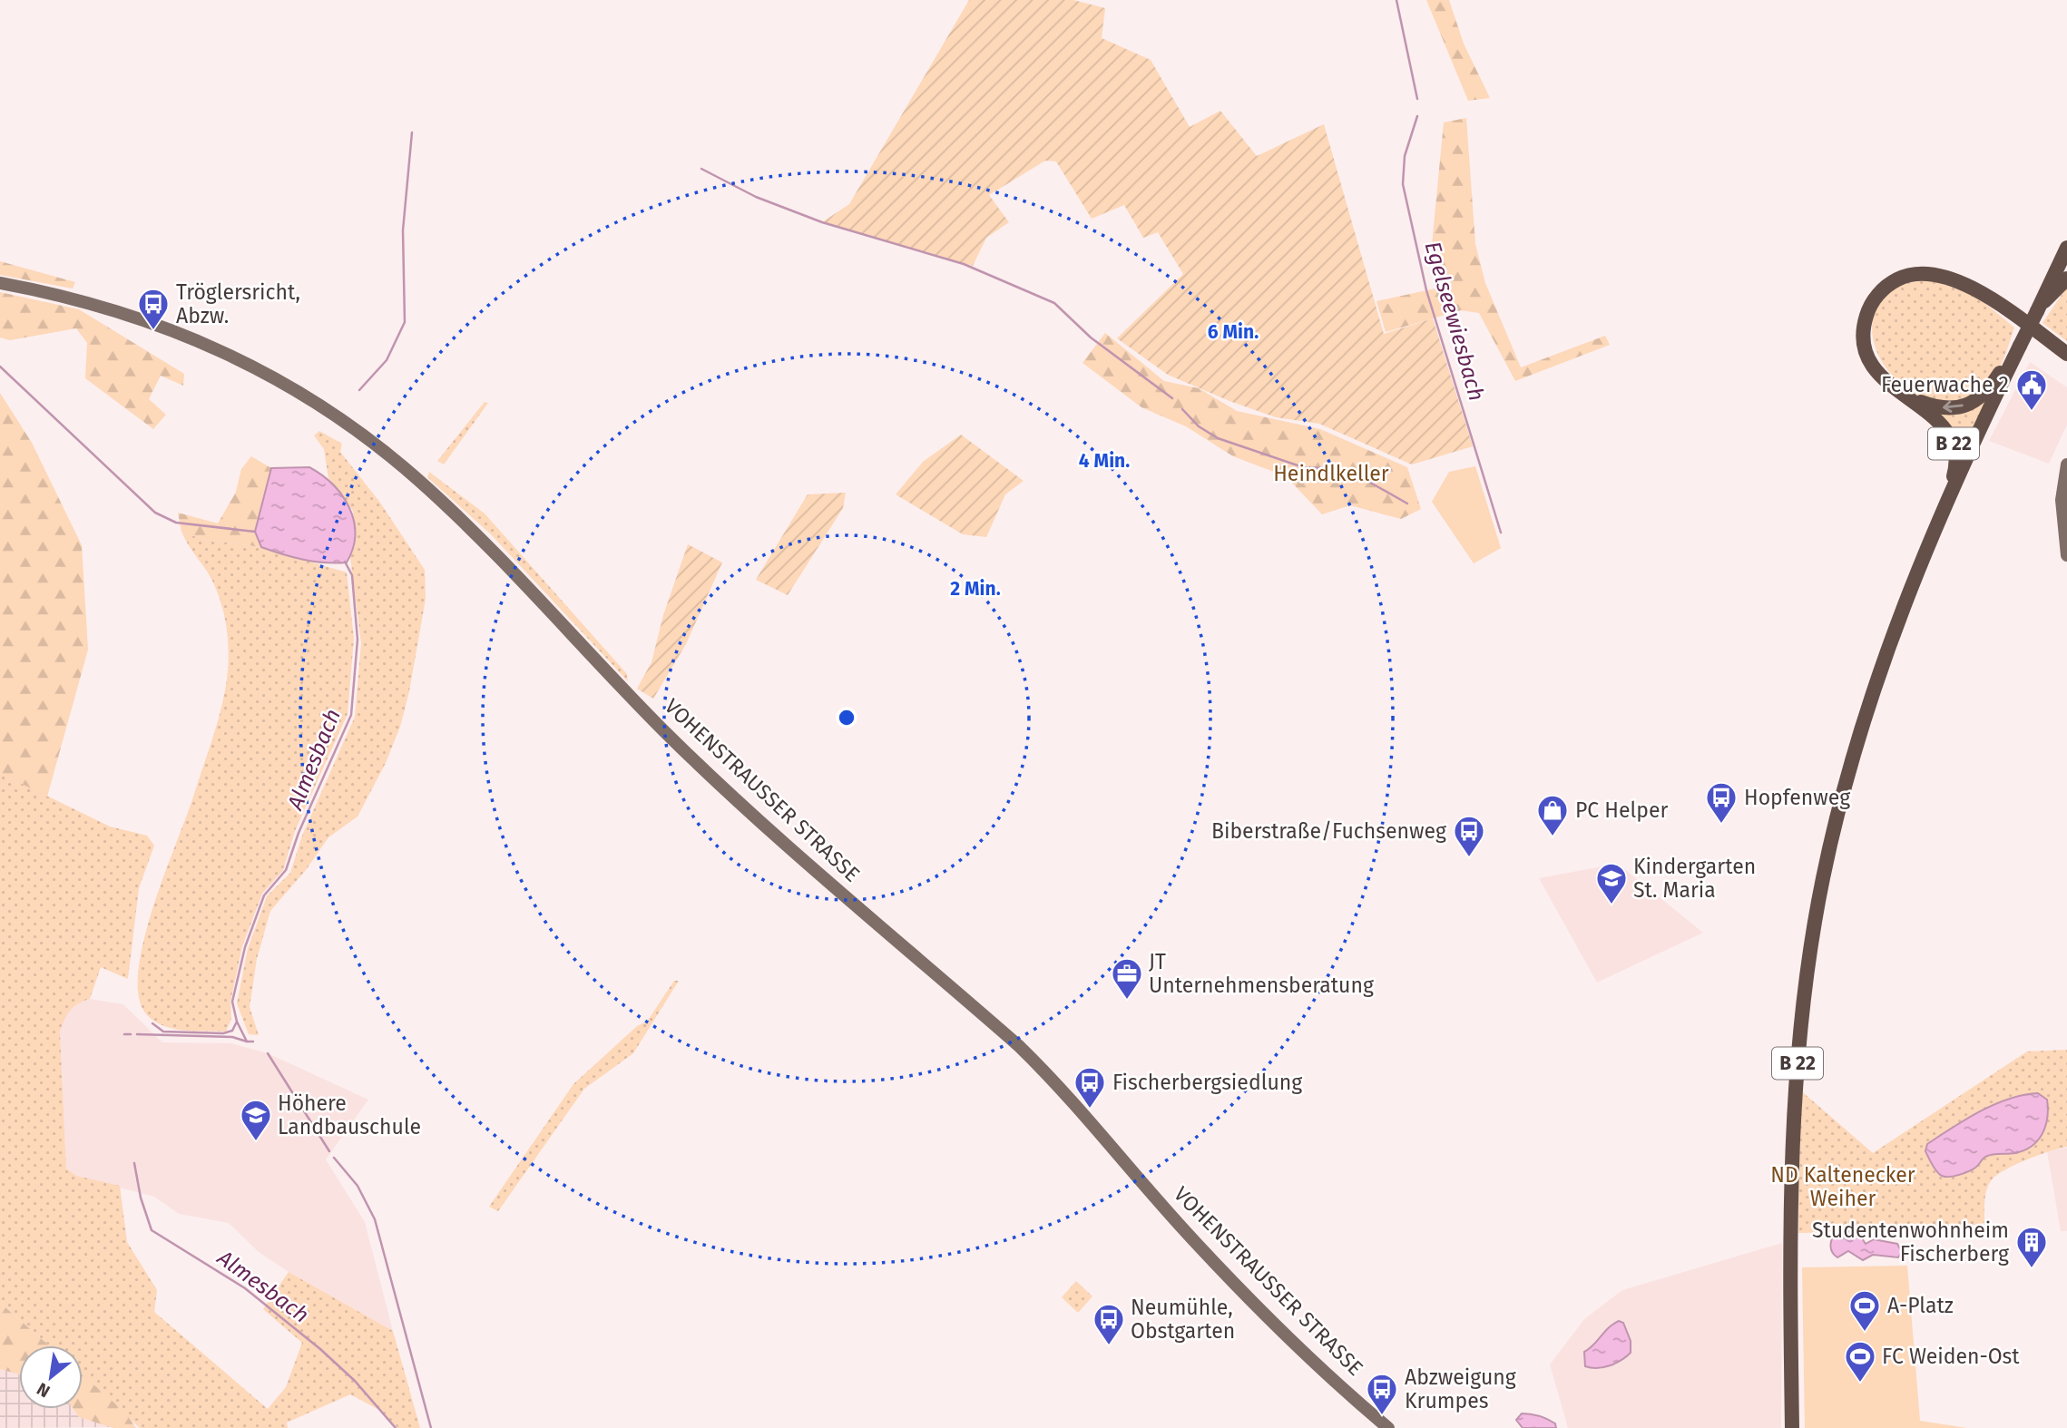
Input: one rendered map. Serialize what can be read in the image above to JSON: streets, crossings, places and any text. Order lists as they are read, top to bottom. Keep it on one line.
{"streets":{"main road":["B 22","VOHENSTRAUSSER STRASSE"]},"water":["Egelseewiesbach","Almesbach"],"parks":["Heindlkeller","ND Kaltenecker Weiher"],"places":{"bus stop":["Tröglersricht, Abzw.","Hopfenweg","Biberstraße/Fuchsenweg","Fischerbergsiedlung","Neumühle, Obstgarten","Abzweigung Krumpes"],"public building":["Feuerwache 2"],"shop":["PC Helper"],"school or university":["Kindergarten St. Maria","Höhere Landbauschule"],"office":["JT Unternehmensberatung"],"building":["Studentenwohnheim Fischerberg"],"sports":["A-Platz","FC Weiden-Ost"]},"north":"bottom left","rings":["6 Min.","4 Min.","2 Min."]}
